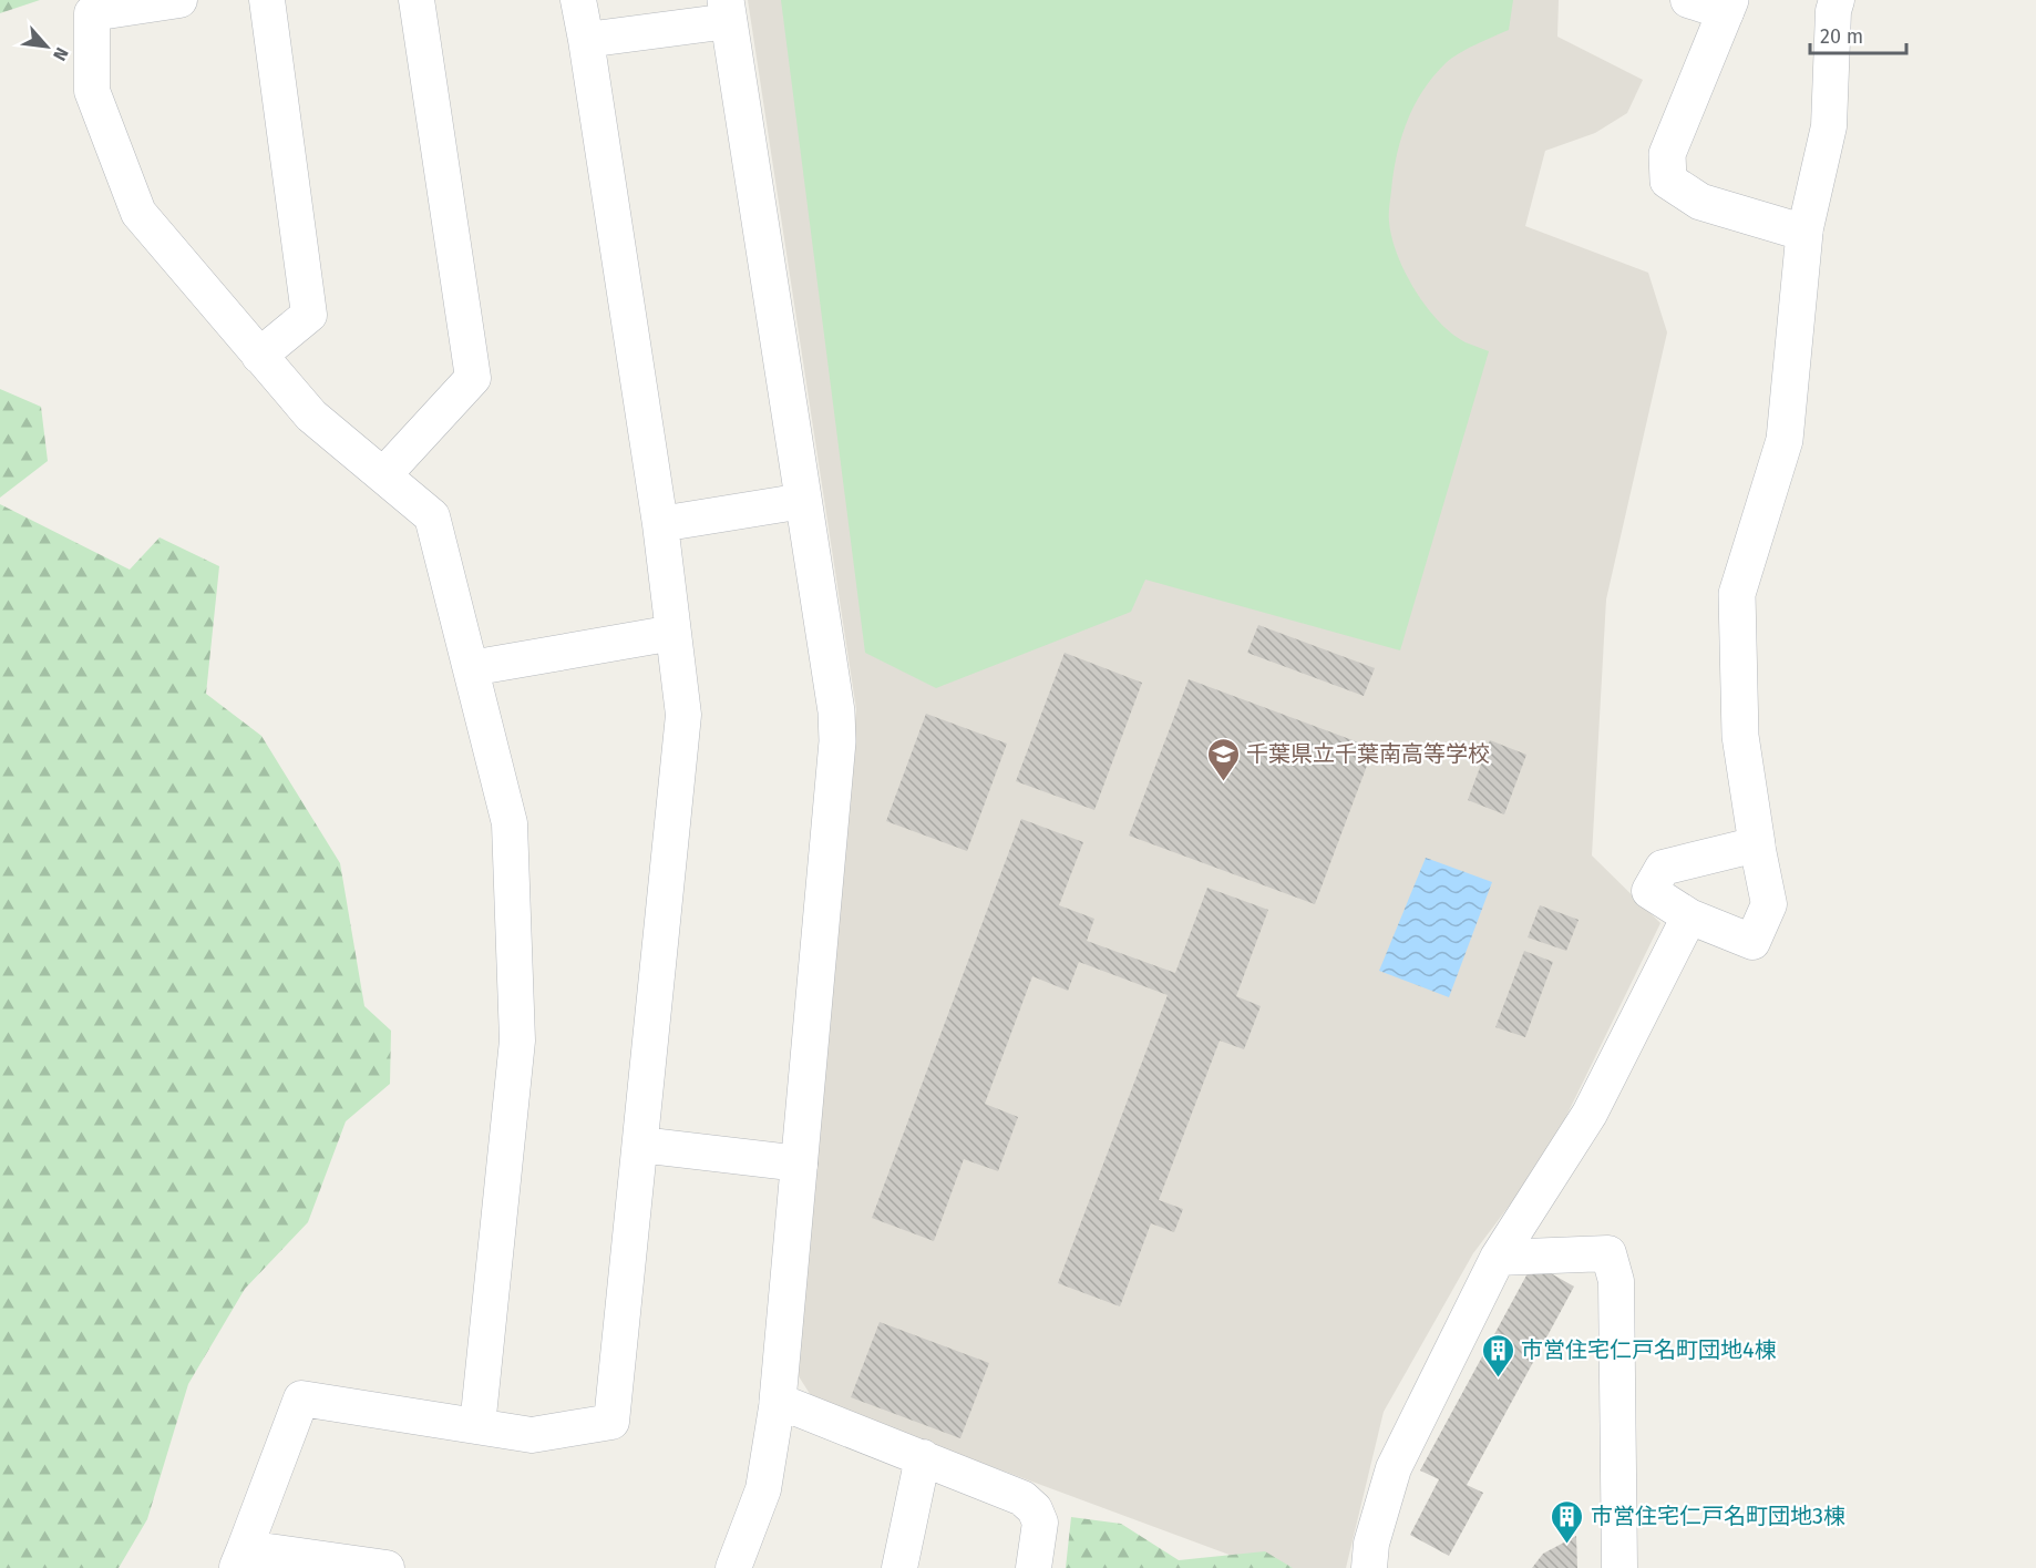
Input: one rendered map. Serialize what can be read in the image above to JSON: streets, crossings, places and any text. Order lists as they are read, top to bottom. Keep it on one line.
{"places":{"school or university":["千葉県立千葉南高等学校"],"building":["市営住宅仁戸名町団地4棟","市営住宅仁戸名町団地3棟"]},"scale_bar":"20 m","north":"bottom right"}
